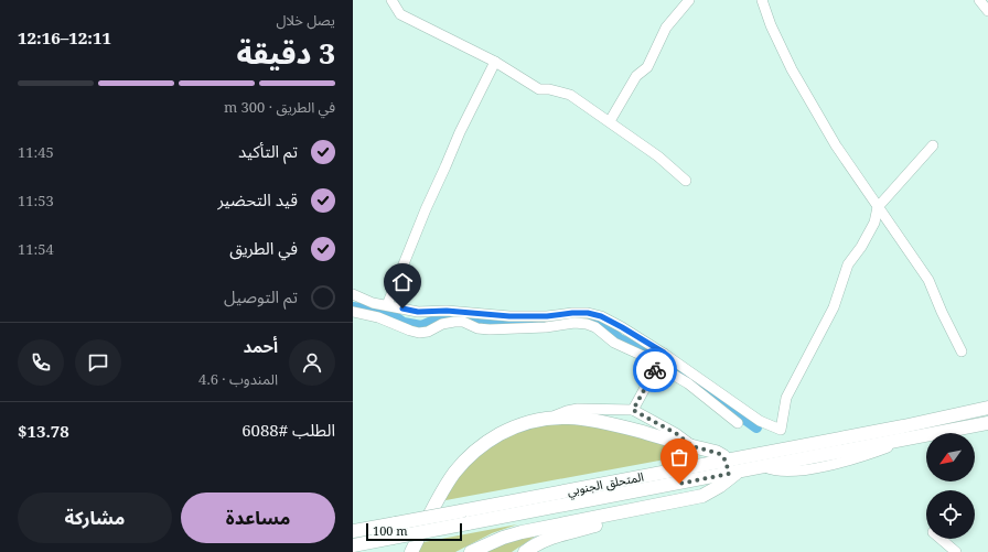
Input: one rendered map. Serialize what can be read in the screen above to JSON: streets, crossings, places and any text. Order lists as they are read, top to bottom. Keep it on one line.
{"streets":{"highway":["المتحلق الجنوبي"]},"scale_bar":"100 m","north":"bottom left","page":{"heading":["3 دقيقة","يصل خلال","12:11–12:16"],"panel":["أحمد","المندوب · 4.6","الطلب #6088","$13.78"],"bar":"في الطريق · 300 m","list":[["تم التأكيد","11:45"],["قيد التحضير","11:53"],["في الطريق","11:54"],"تم التوصيل"],"buttons":["مساعدة","مشاركة"],"scale":"100 m"}}
